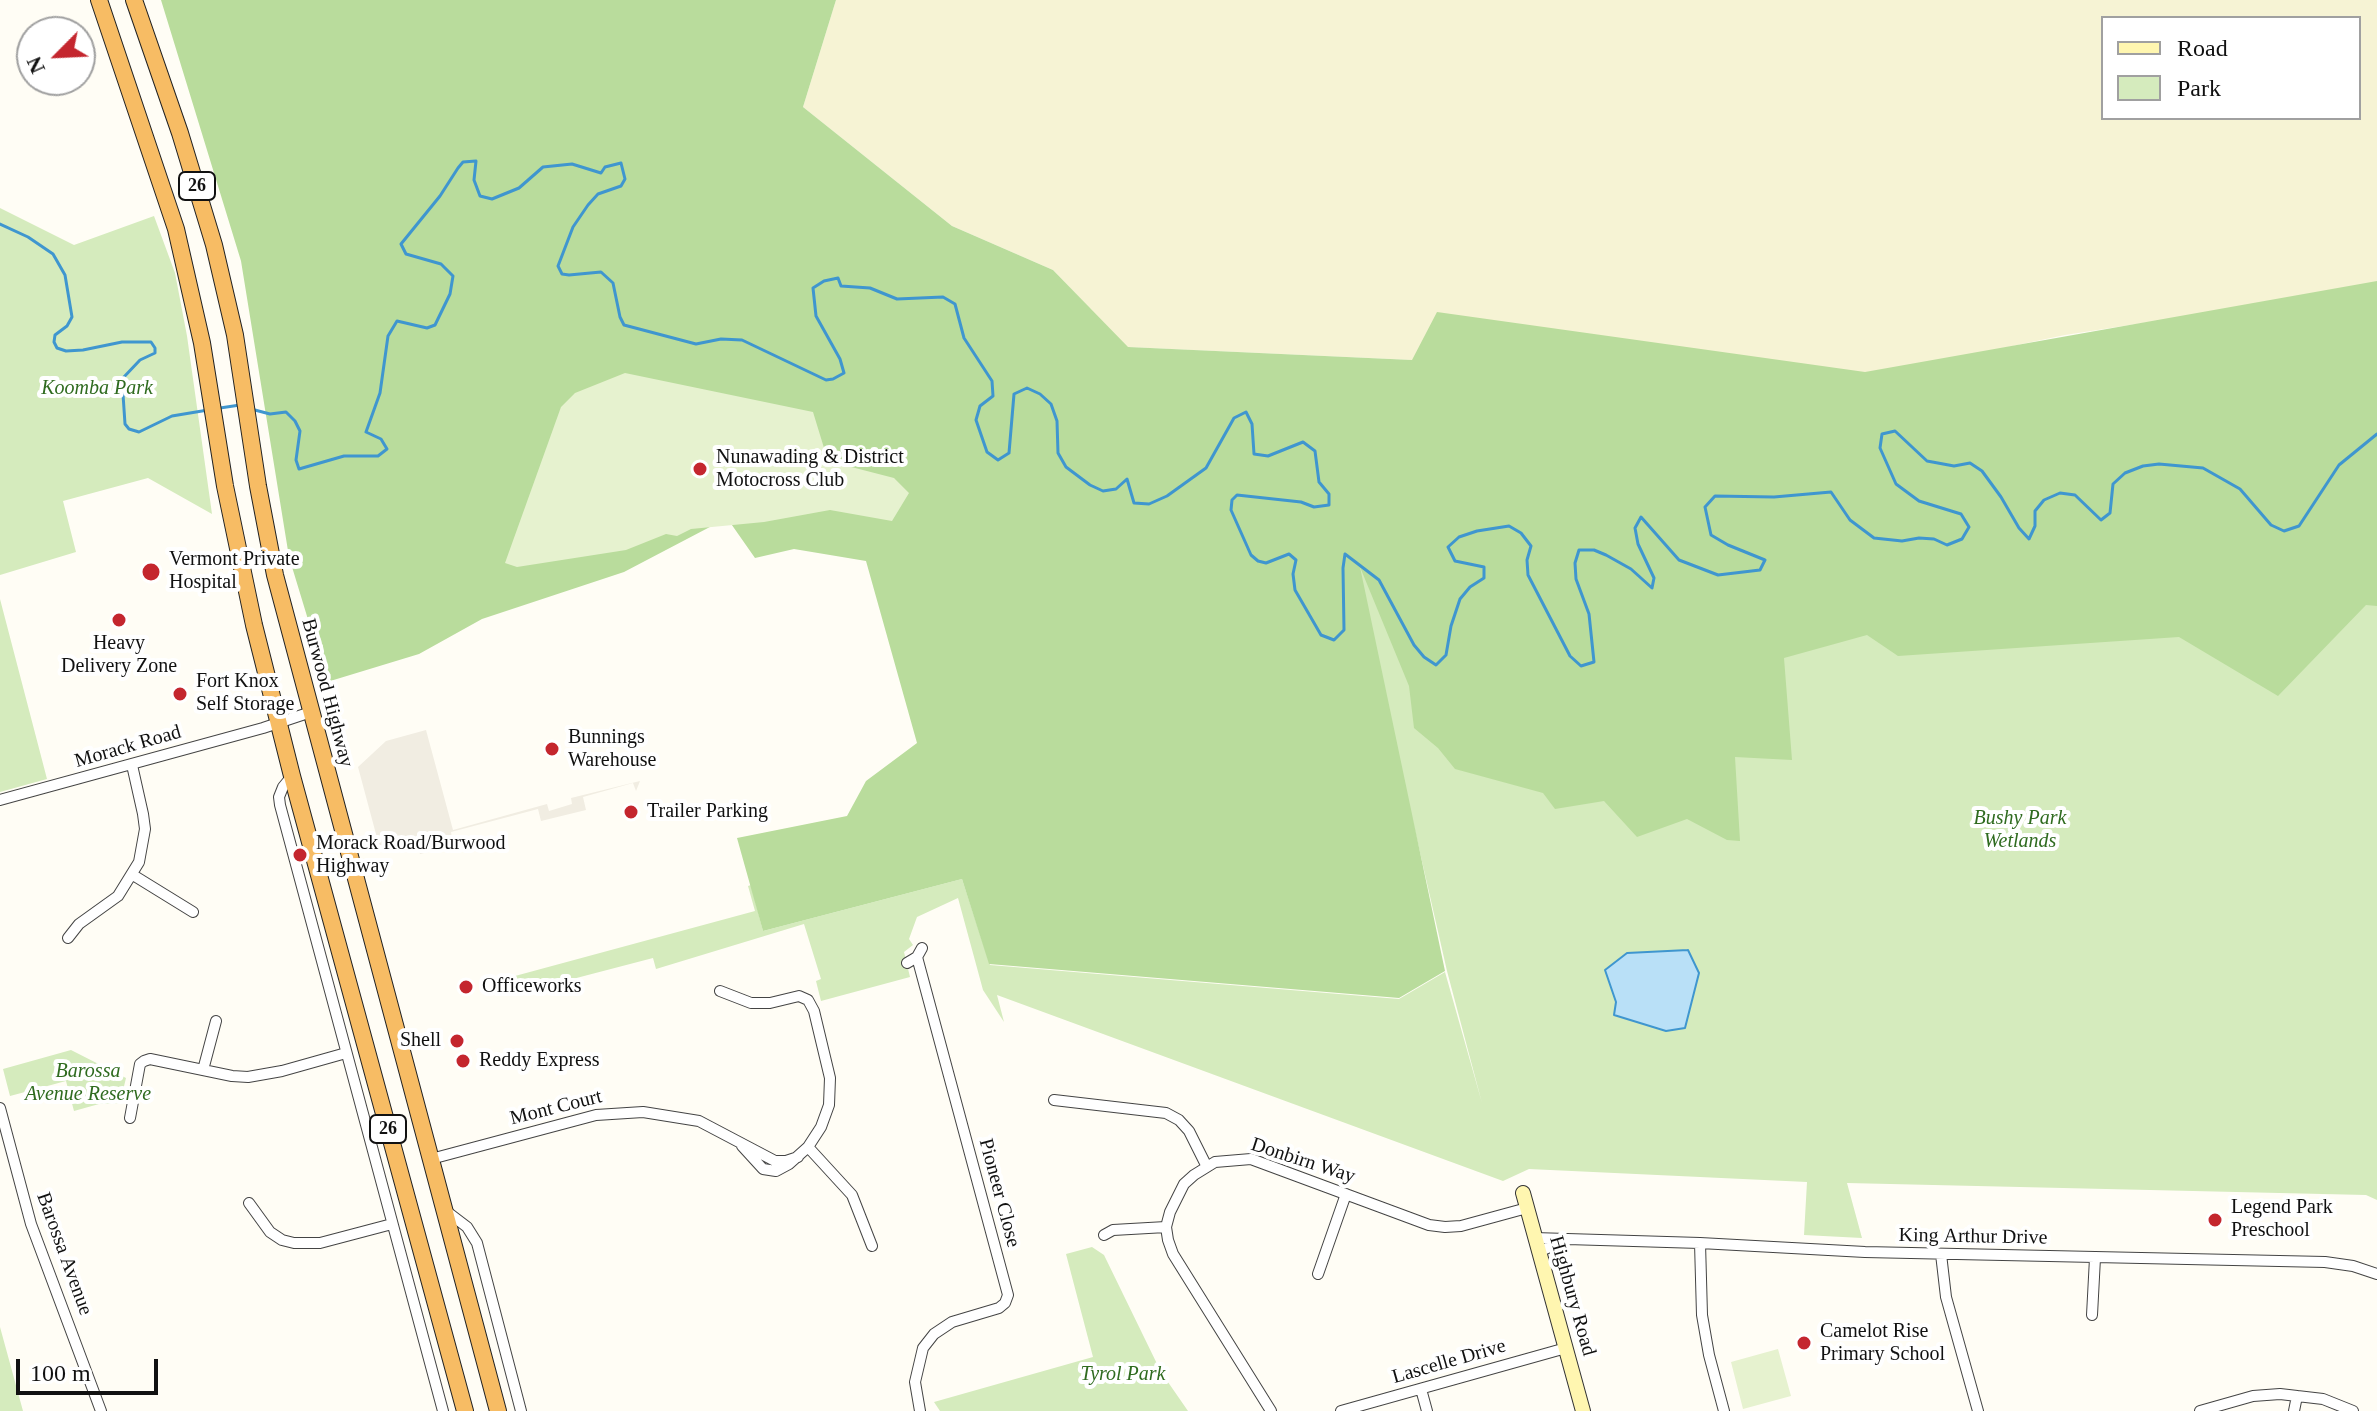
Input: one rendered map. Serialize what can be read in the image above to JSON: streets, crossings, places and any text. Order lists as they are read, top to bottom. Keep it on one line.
{"streets":{"highway":["26","Burwood Highway"],"main road":["Highbury Road"],"street":["Morack Road","Mont Court","Donbirn Way","Pioneer Close","King Arthur Drive","Barossa Avenue","Lascelle Drive"]},"crossings":[["26","Morack Road"],["Burwood Highway","Morack Road"],["Burwood Highway","Mont Court"],["Donbirn Way","Highbury Road"],["King Arthur Drive","Highbury Road"],["Highbury Road","Lascelle Drive"]],"parks":["Koomba Park","Bushy Park Wetlands","Barossa Avenue Reserve","Tyrol Park"],"places":["Nunawading & District Motocross Club","Vermont Private Hospital","Heavy Delivery Zone","Fort Knox Self Storage","Bunnings Warehouse","Trailer Parking","Morack Road/Burwood Highway","Officeworks","Shell","Reddy Express","Legend Park Preschool","Camelot Rise Primary School"],"legend":["Road","Park"],"scale_bar":"100 m","north":"bottom left"}
